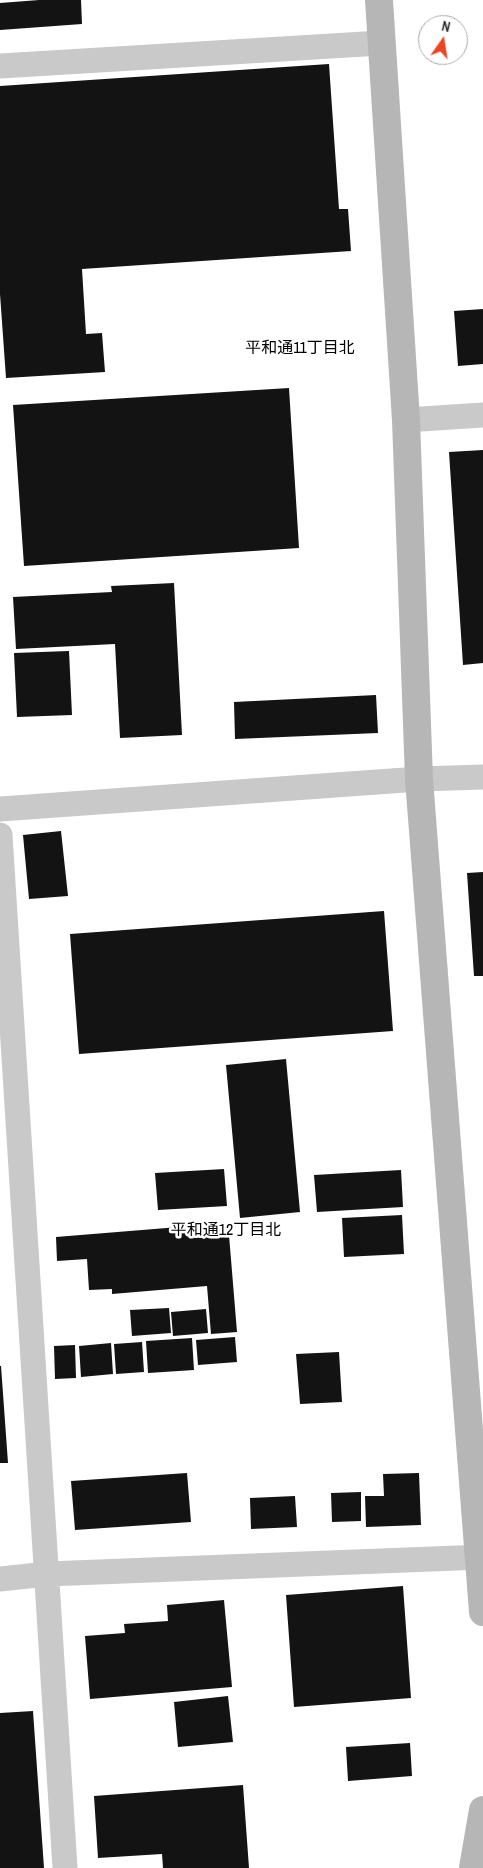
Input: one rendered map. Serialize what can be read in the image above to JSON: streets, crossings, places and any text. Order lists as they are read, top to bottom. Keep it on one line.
{"districts":["平和通11丁目北","平和通12丁目北"],"north":"top"}
